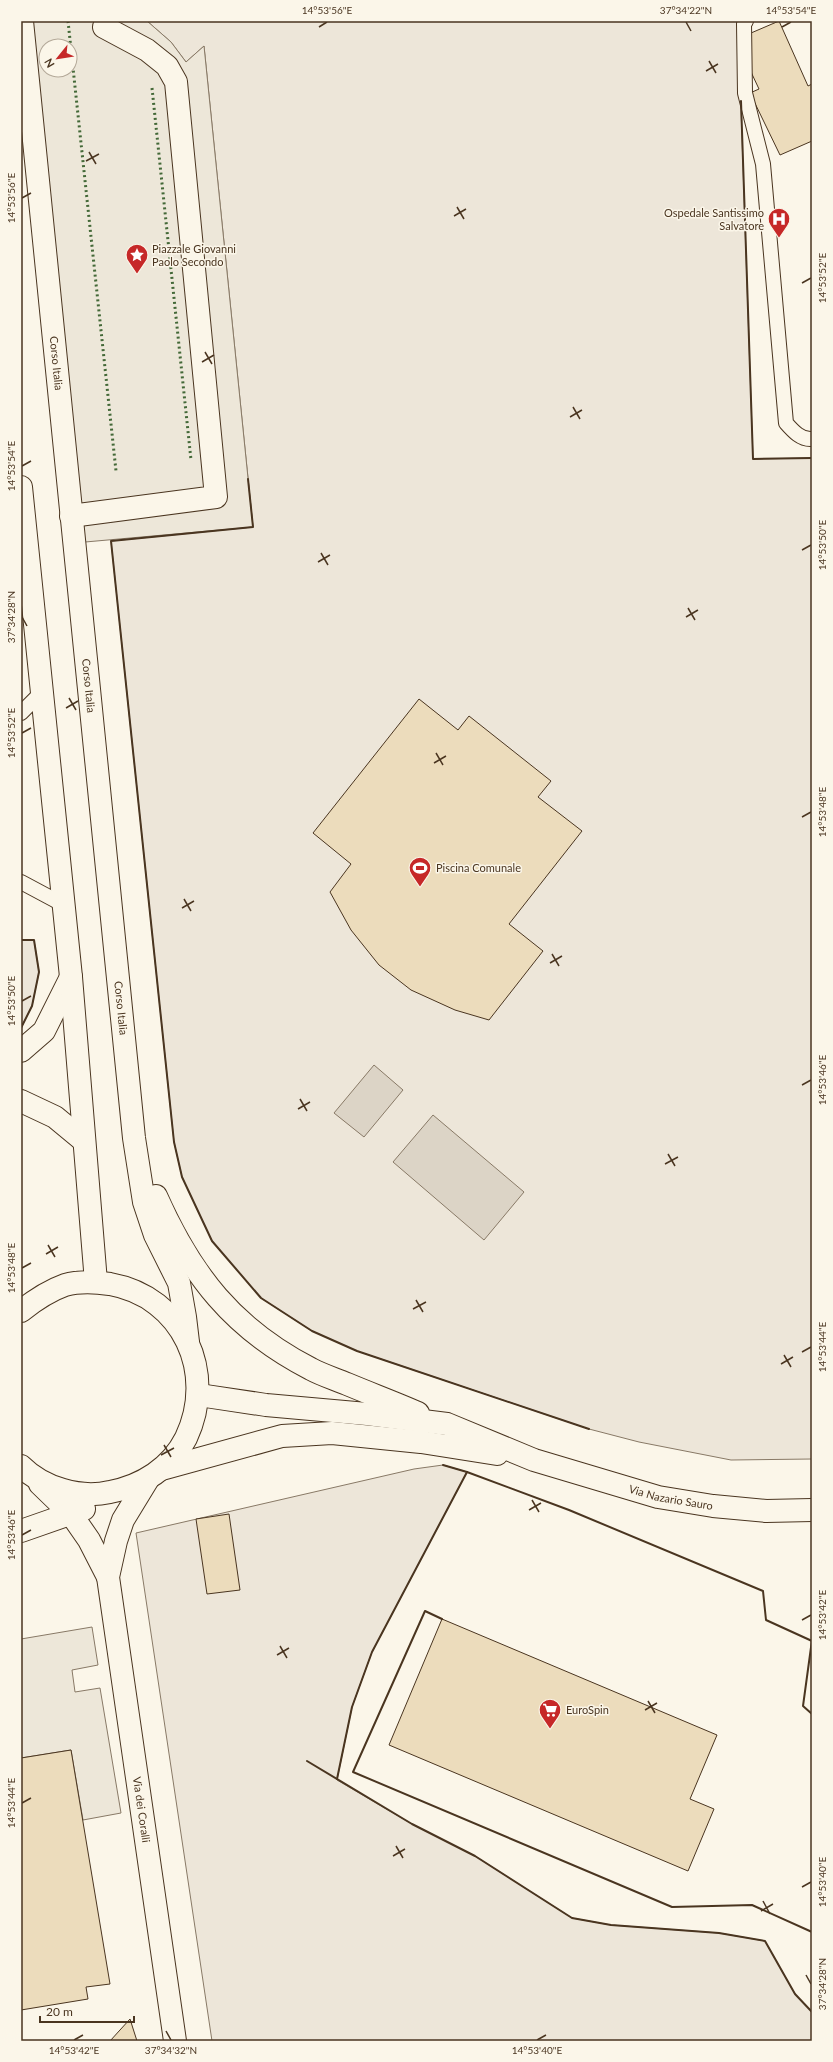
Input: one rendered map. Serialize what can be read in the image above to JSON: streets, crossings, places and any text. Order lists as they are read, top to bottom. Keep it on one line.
{"streets":{"street":["Corso Italia","Via Nazario Sauro","Via dei Coralli"]},"places":{"hospital":["Ospedale Santissimo Salvatore"],"place":["Piazzale Giovanni Paolo Secondo"],"sports":["Piscina Comunale"],"supermarket":["EuroSpin"]},"scale_bar":"20 m","north":"bottom left","coordinates":["14°53'56\"E","37°34'22\"N","14°53'54\"E","14°53'52\"E","14°53'50\"E","37°34'28\"N","14°53'48\"E","14°53'46\"E","14°53'44\"E","14°53'42\"E","14°53'40\"E","37°34'32\"N"]}
